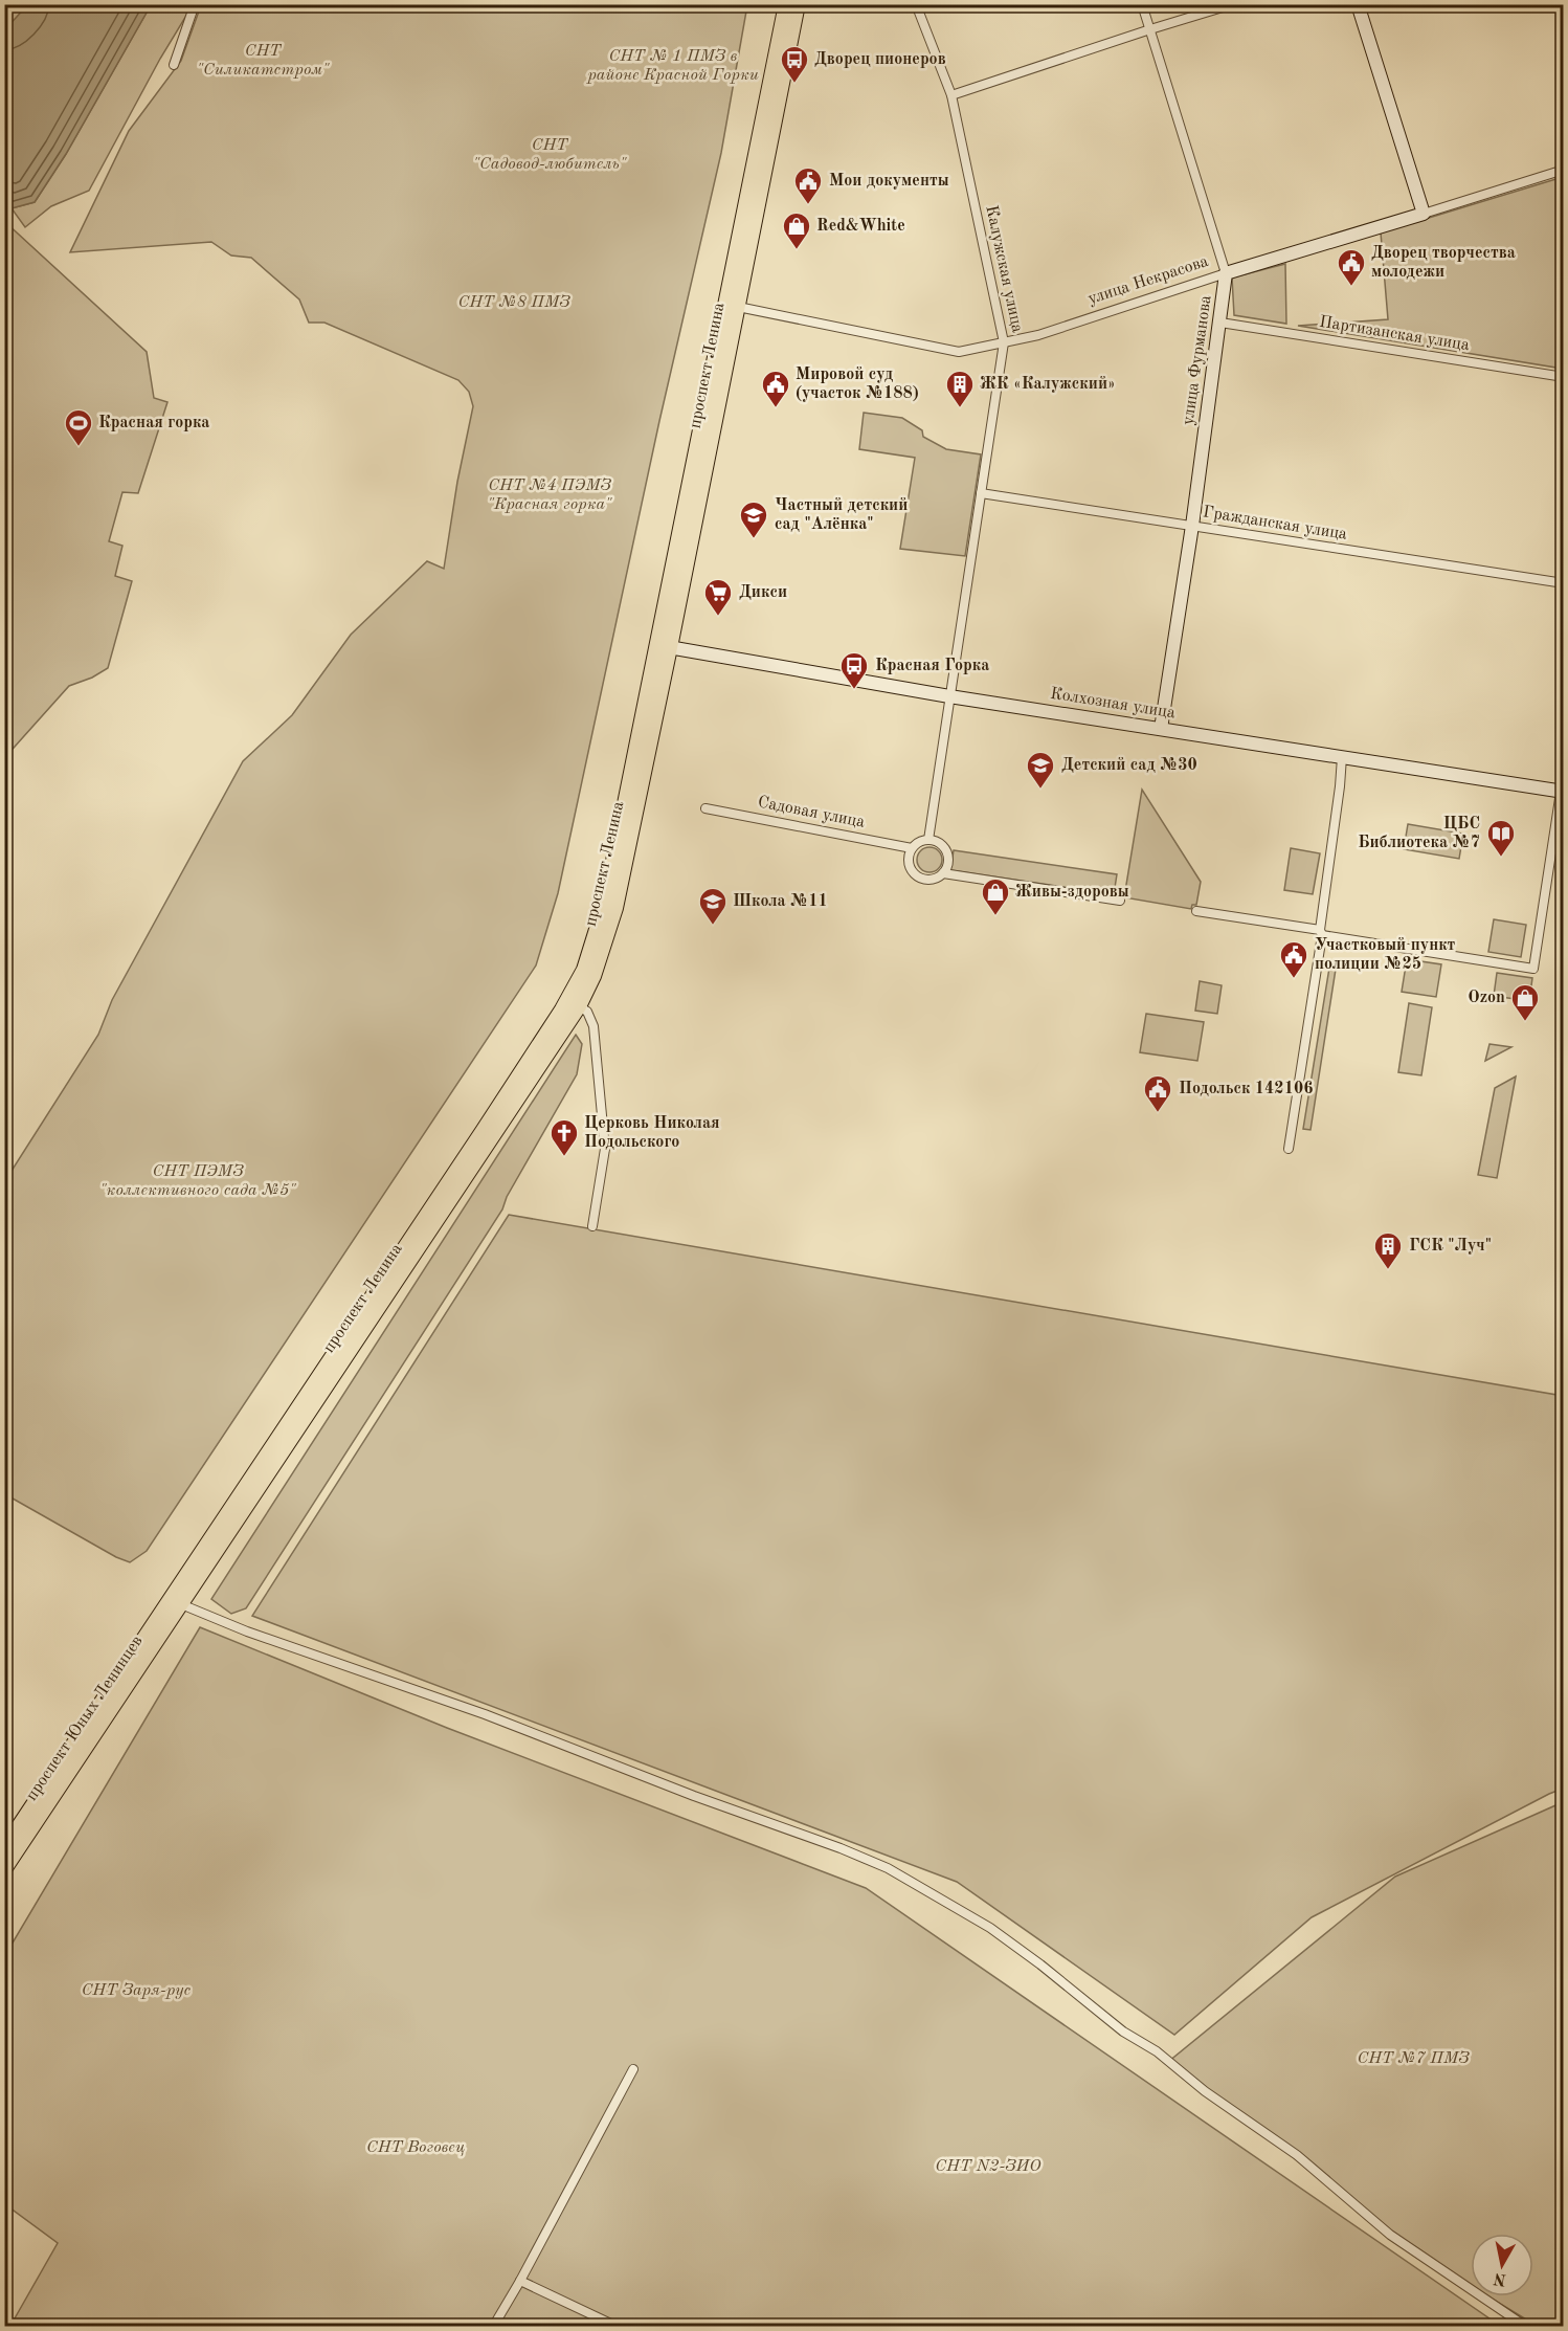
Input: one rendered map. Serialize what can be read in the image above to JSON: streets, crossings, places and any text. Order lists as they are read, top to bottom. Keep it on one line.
{"streets":{"main road":["проспект Ленина","проспект Юных Ленинцев"],"street":["Калужская улица","улица Некрасова","Партизанская улица","улица Фурманова","Гражданская улица","Колхозная улица","Садовая улица"]},"crossings":[["Калужская улица","улица Некрасова"],["Калужская улица","Гражданская улица"],["Калужская улица","Колхозная улица"],["Калужская улица","Садовая улица"],["улица Некрасова","улица Фурманова"],["улица Некрасова","проспект Ленина"],["Партизанская улица","улица Фурманова"],["улица Фурманова","Гражданская улица"],["улица Фурманова","Колхозная улица"],["проспект Ленина","Колхозная улица"],["проспект Ленина","проспект Юных Ленинцев"]],"parks":["СНТ \"Силикатстром\"","СНТ № 1 ПМЗ в районе Красной Горки","СНТ \"Садовод-любитель\"","СНТ №8 ПМЗ","СНТ №4 ПЭМЗ \"Красная горка\"","СНТ ПЭМЗ \"коллективного сада №5\"","СНТ Заря-рус","СНТ №7 ПМЗ","СНТ Воговец","СНТ N2-ЗИО"],"places":{"bus stop":["Дворец пионеров","Красная Горка"],"public building":["Мои документы","Дворец творчества молодежи","Мировой суд (участок №188)","Участковый пункт полиции №25","Подольск 142106"],"shop":["Red&White","Живы-здоровы","Ozon"],"building":["ЖК «Калужский»","ГСК \"Луч\""],"sports":["Красная горка"],"school or university":["Частный детский сад \"Алёнка\"","Детский сад №30","Школа №11"],"supermarket":["Дикси"],"library":["ЦБС Библиотека №7"],"church":["Церковь Николая Подольского"]},"north":"bottom"}
